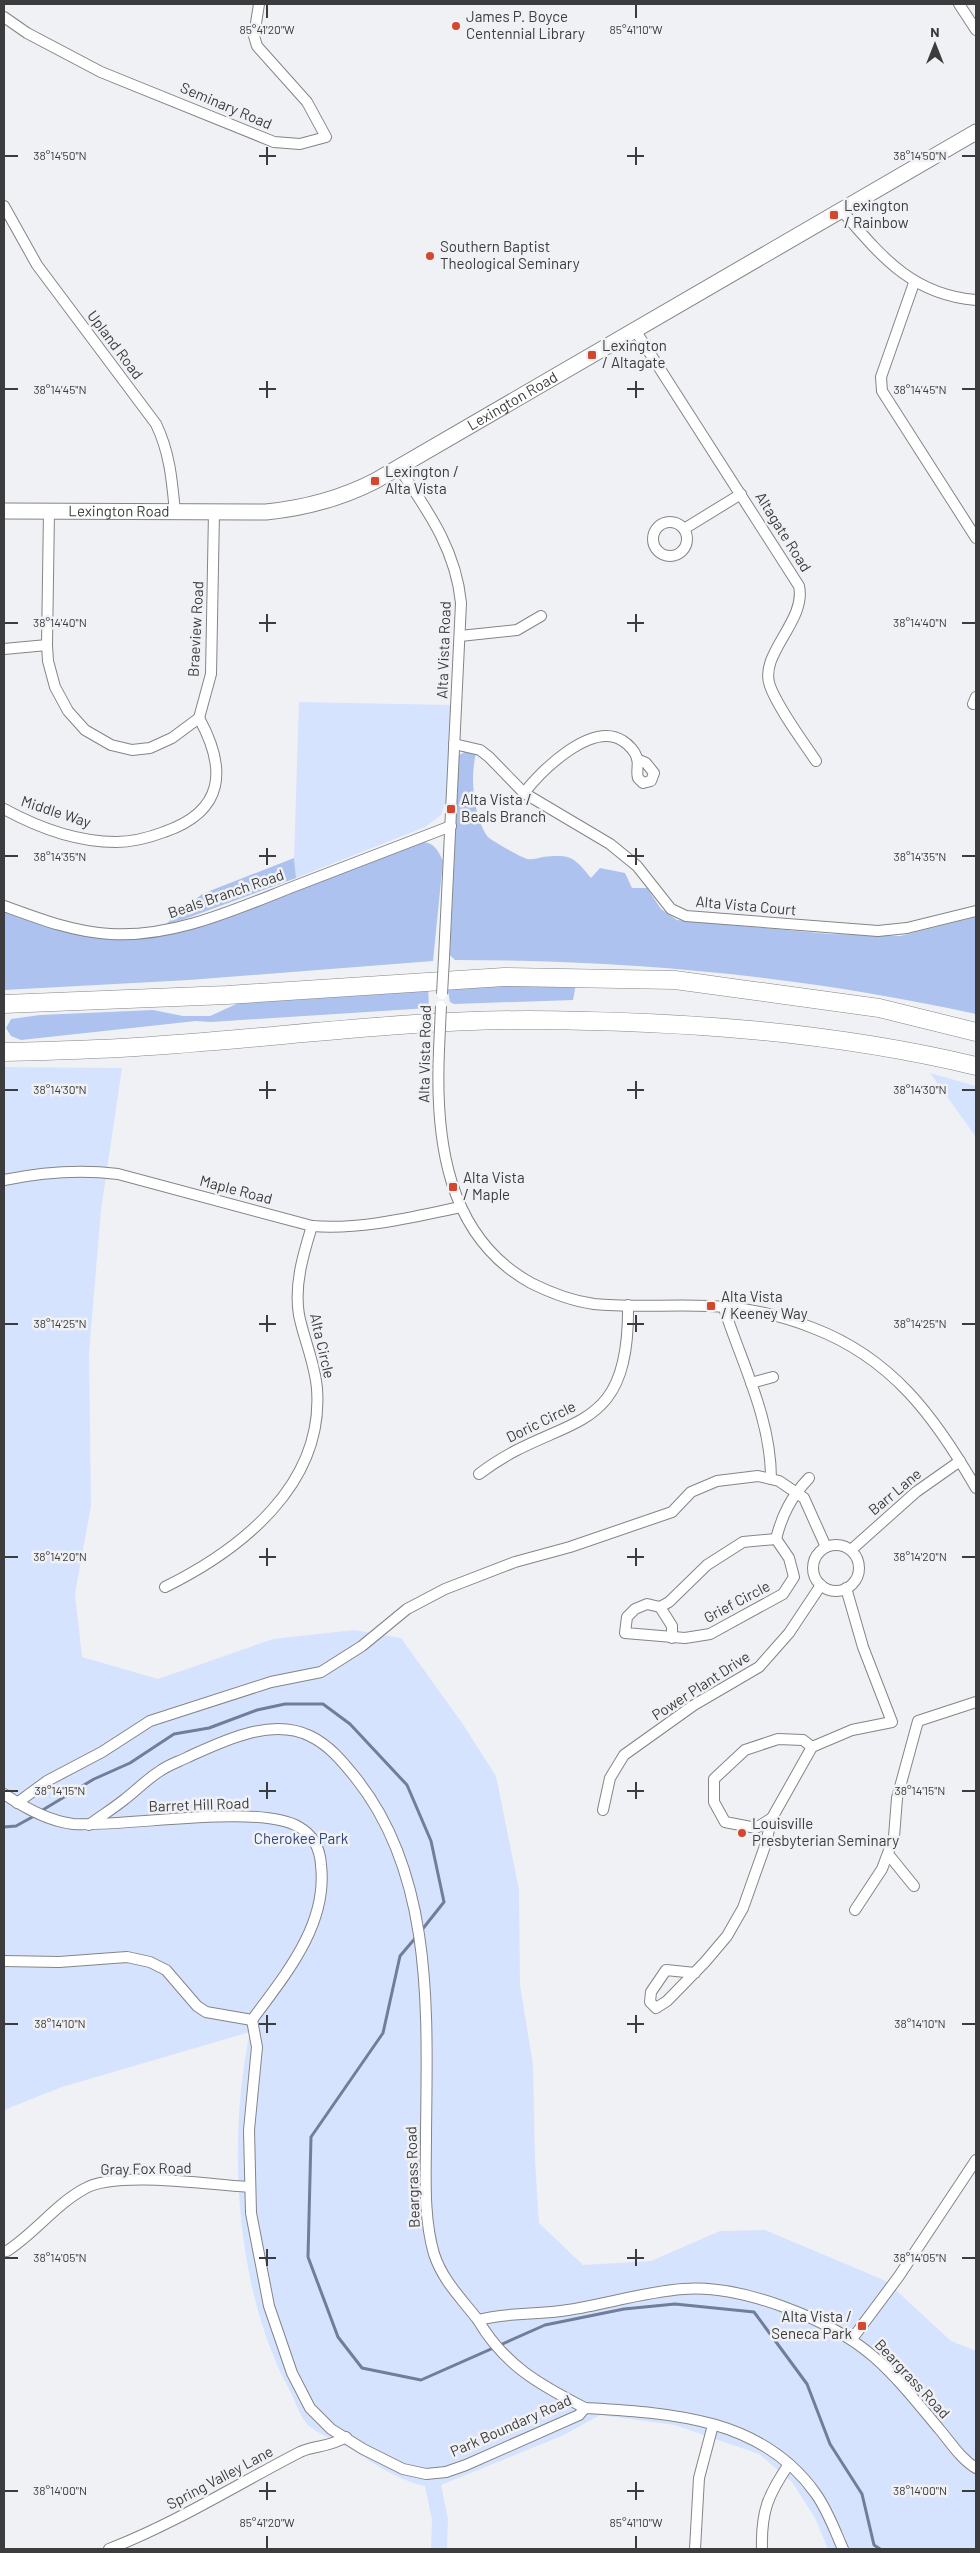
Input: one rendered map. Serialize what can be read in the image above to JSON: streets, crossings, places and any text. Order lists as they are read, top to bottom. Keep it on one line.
{"streets":{"main road":["Lexington Road"],"street":["Seminary Road","Upland Road","Altagate Road","Braeview Road","Alta Vista Road","Middle Way","Beals Branch Road","Alta Vista Court","Maple Road","Alta Circle","Doric Circle","Barr Lane","Grief Circle","Power Plant Drive","Barret Hill Road","Gray Fox Road","Beargrass Road","Park Boundary Road","Spring Valley Lane"]},"crossings":[["Upland Road","Lexington Road"],["Lexington Road","Altagate Road"],["Lexington Road","Braeview Road"],["Lexington Road","Alta Vista Road"],["Braeview Road","Middle Way"],["Alta Vista Road","Beals Branch Road"],["Alta Vista Road","Alta Vista Court"],["Alta Vista Road","Maple Road"],["Alta Vista Road","Doric Circle"],["Alta Vista Road","Barr Lane"],["Maple Road","Alta Circle"],["Barr Lane","Power Plant Drive"],["Barret Hill Road","Beargrass Road"],["Barret Hill Road","Park Boundary Road"],["Gray Fox Road","Park Boundary Road"],["Park Boundary Road","Spring Valley Lane"]],"parks":["Cherokee Park"],"places":{"other":["James P. Boyce Centennial Library","Southern Baptist Theological Seminary","Louisville Presbyterian Seminary"],"transit":["Lexington / Rainbow","Lexington / Altagate","Lexington / Alta Vista","Alta Vista / Beals Branch","Alta Vista / Maple","Alta Vista / Keeney Way","Alta Vista / Seneca Park"]},"north":"top","coordinates":["85°41'20\"W","85°41'10\"W","38°14'50\"N","38°14'45\"N","38°14'40\"N","38°14'35\"N","38°14'30\"N","38°14'25\"N","38°14'20\"N","38°14'15\"N","38°14'10\"N","38°14'05\"N","38°14'00\"N"]}
